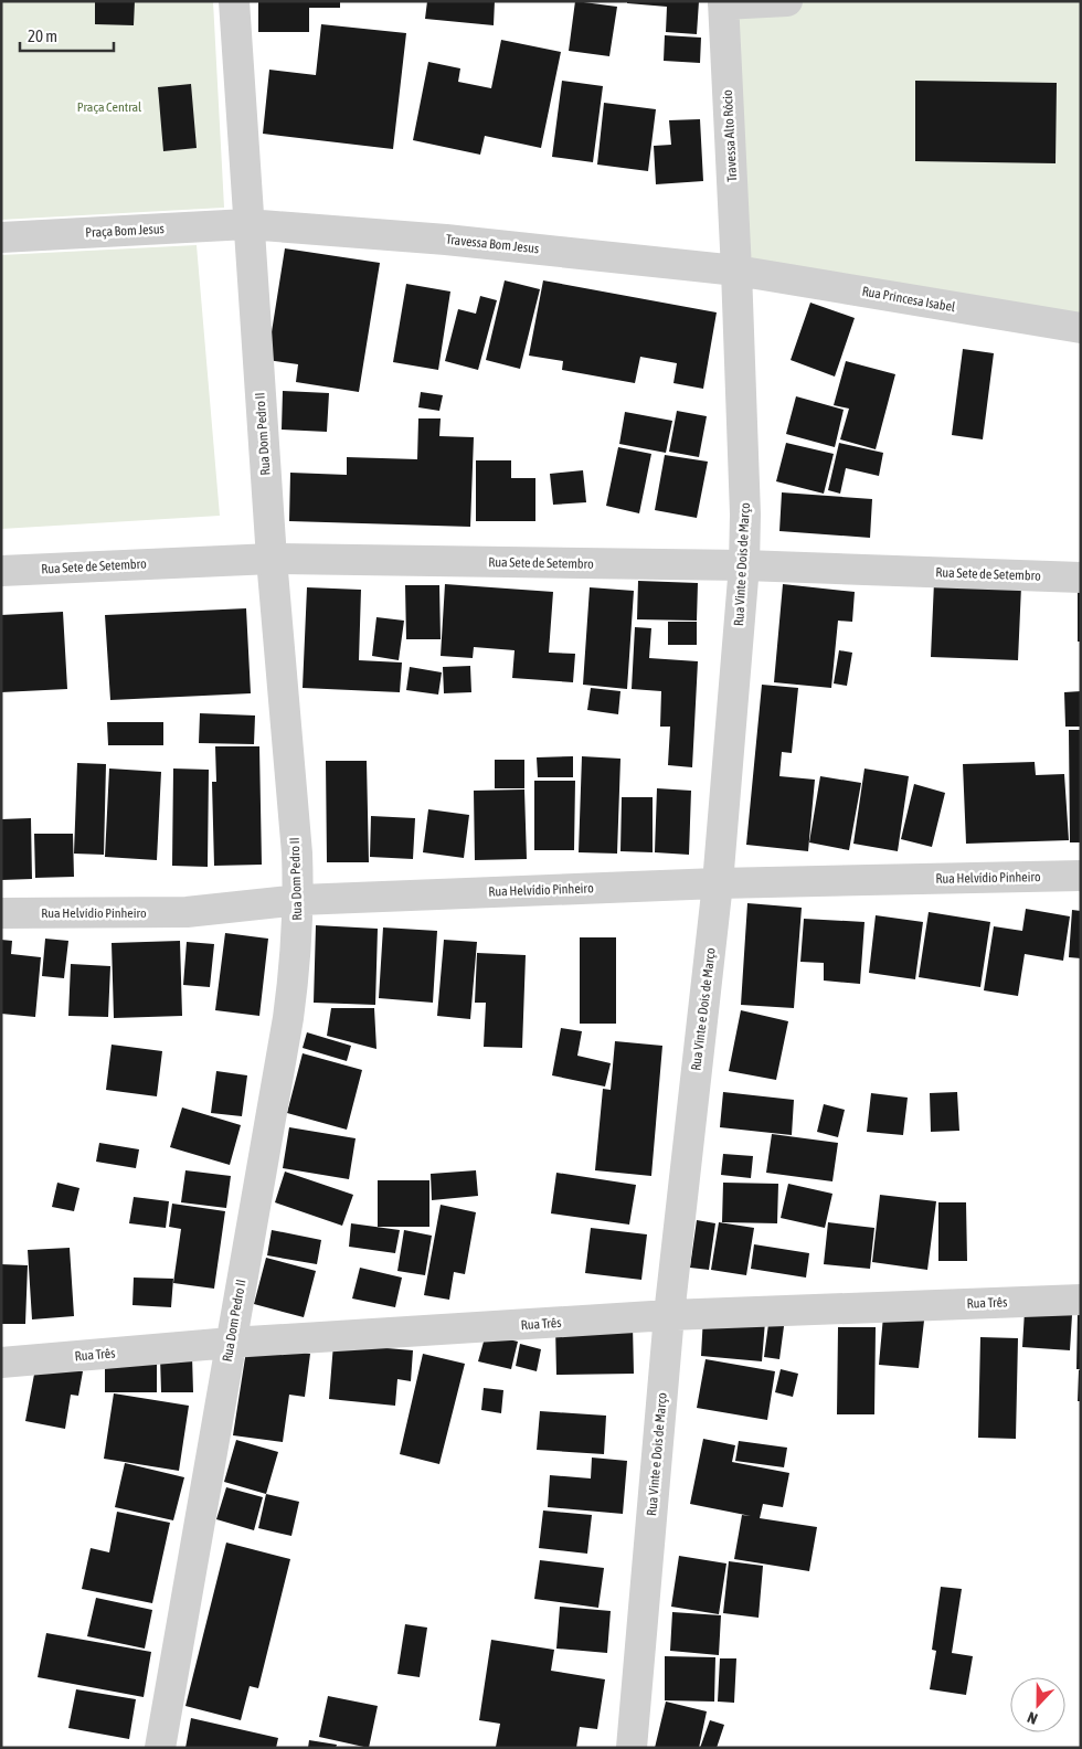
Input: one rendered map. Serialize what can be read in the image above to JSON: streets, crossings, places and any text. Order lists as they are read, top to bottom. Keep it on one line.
{"streets":{"street":["Travessa Alto Rócio","Praça Bom Jesus","Travessa Bom Jesus","Rua Princesa Isabel","Rua Dom Pedro II","Rua Sete de Setembro","Rua Vinte e Dois de Março","Rua Helvídio Pinheiro","Rua Três"]},"crossings":[["Travessa Alto Rócio","Travessa Bom Jesus"],["Travessa Alto Rócio","Rua Princesa Isabel"],["Travessa Alto Rócio","Rua Vinte e Dois de Março"],["Praça Bom Jesus","Travessa Bom Jesus"],["Praça Bom Jesus","Rua Dom Pedro II"],["Travessa Bom Jesus","Rua Princesa Isabel"],["Travessa Bom Jesus","Rua Dom Pedro II"],["Travessa Bom Jesus","Rua Vinte e Dois de Março"],["Rua Princesa Isabel","Rua Vinte e Dois de Março"],["Rua Dom Pedro II","Rua Sete de Setembro"],["Rua Dom Pedro II","Rua Helvídio Pinheiro"],["Rua Dom Pedro II","Rua Três"],["Rua Sete de Setembro","Rua Vinte e Dois de Março"],["Rua Vinte e Dois de Março","Rua Helvídio Pinheiro"],["Rua Vinte e Dois de Março","Rua Três"]],"parks":["Praça Central"],"scale_bar":"20 m","north":"bottom"}
